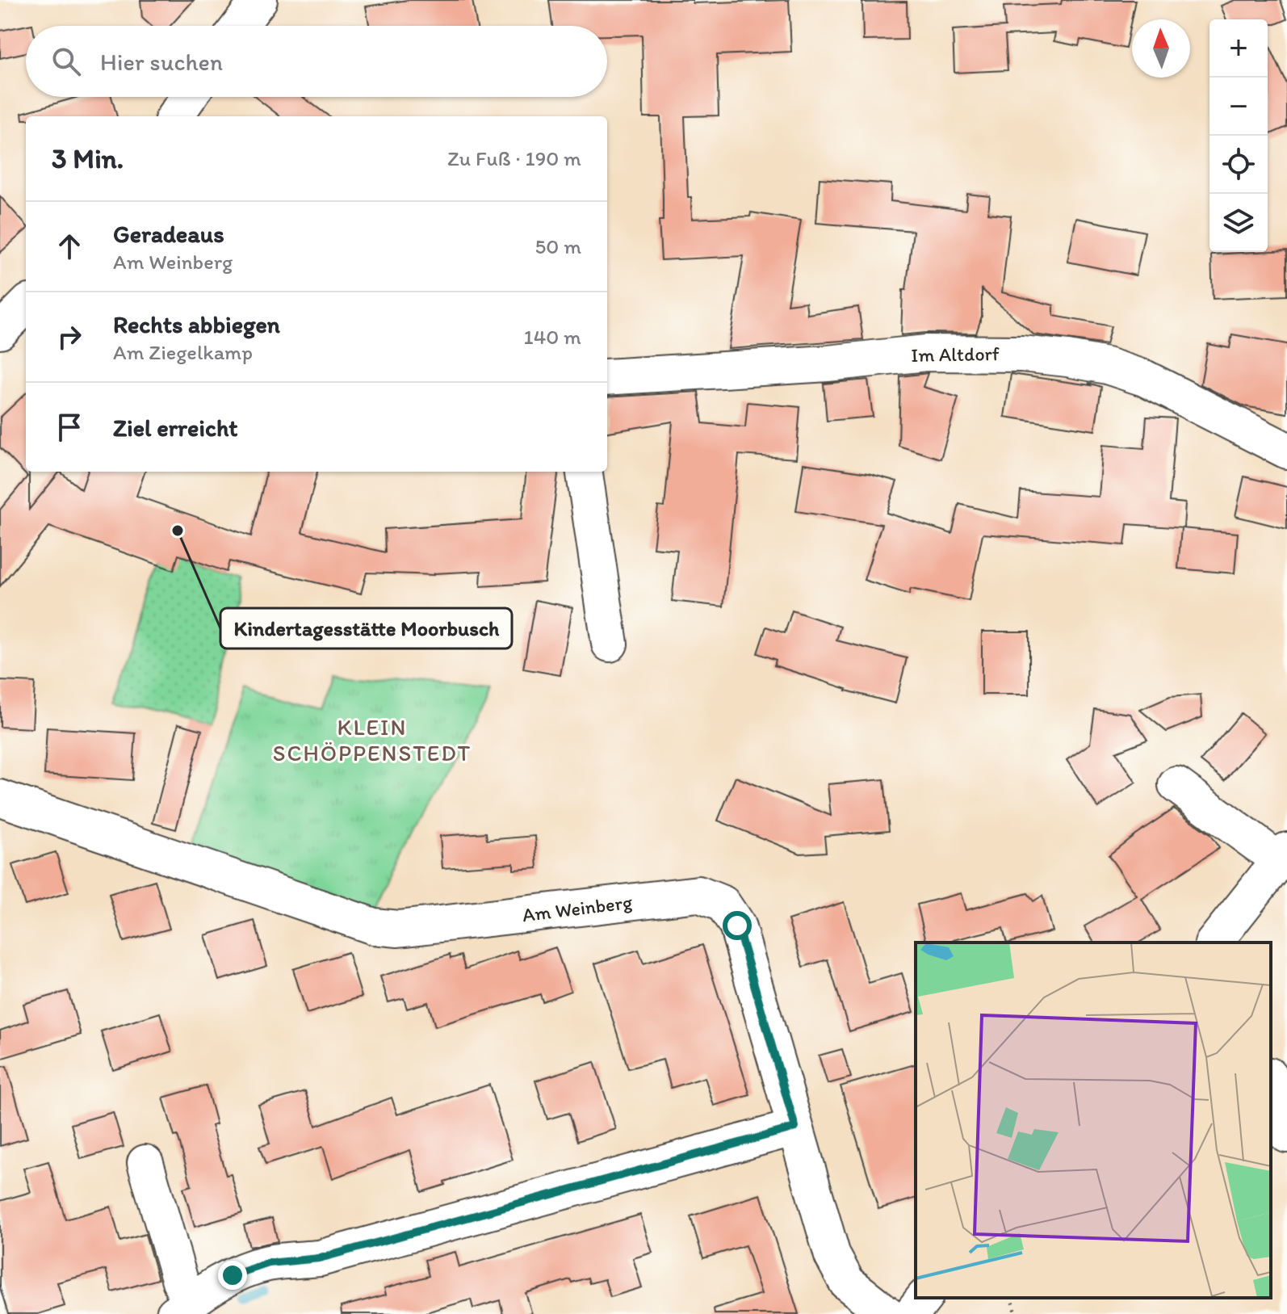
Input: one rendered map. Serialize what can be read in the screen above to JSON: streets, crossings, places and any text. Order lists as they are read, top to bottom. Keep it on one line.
{"streets":{"street":["Im Altdorf","Am Weinberg"]},"districts":["KLEIN SCHÖPPENSTEDT"],"places":["Kindertagesstätte Moorbusch"],"north":"top","page":{"map_buttons":["+","−"],"search":"Hier suchen","heading":["3 Min.","Zu Fuß · 190 m"],"list":[["Geradeaus","Am Weinberg","50 m"],["Rechts abbiegen","Am Ziegelkamp","140 m"],"Ziel erreicht"]}}
